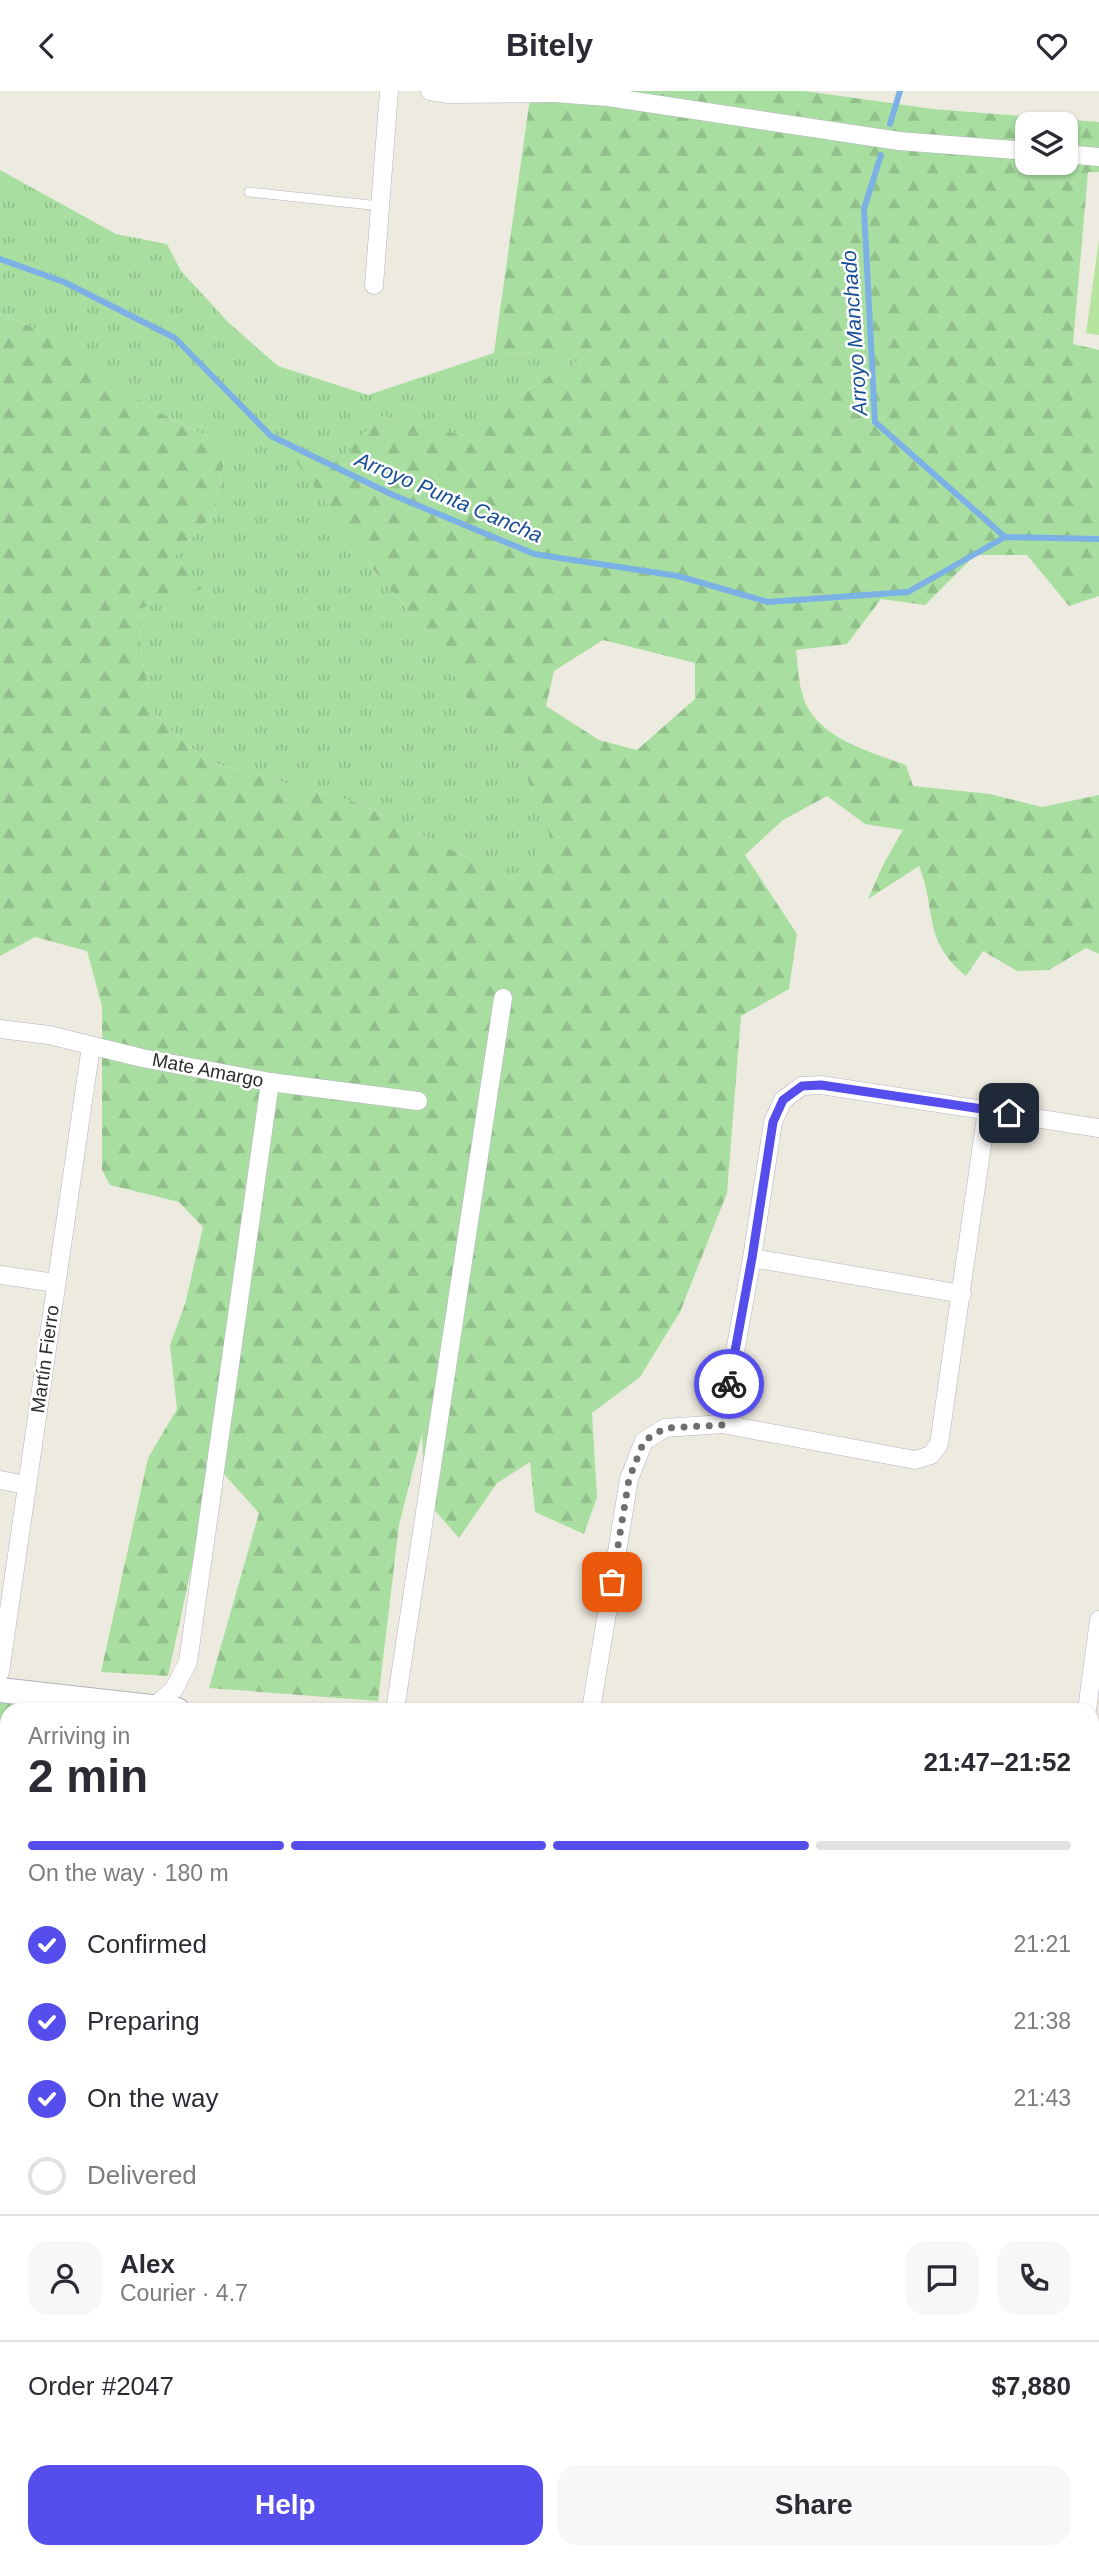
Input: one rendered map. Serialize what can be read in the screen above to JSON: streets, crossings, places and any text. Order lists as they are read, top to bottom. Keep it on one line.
{"streets":{"street":["Mate Amargo","Martín Fierro"]},"crossings":[["Mate Amargo","Martín Fierro"]],"water":["Arroyo Manchado","Arroyo Punta Cancha"],"page":{"header":"Bitely","heading":["2 min","Arriving in","21:47–21:52"],"panel":["Alex","Courier · 4.7","Order #2047","$7,880"],"bar":"On the way · 180 m","list":[["Confirmed","21:21"],["Preparing","21:38"],["On the way","21:43"],"Delivered"],"buttons":["Help","Share"]}}
